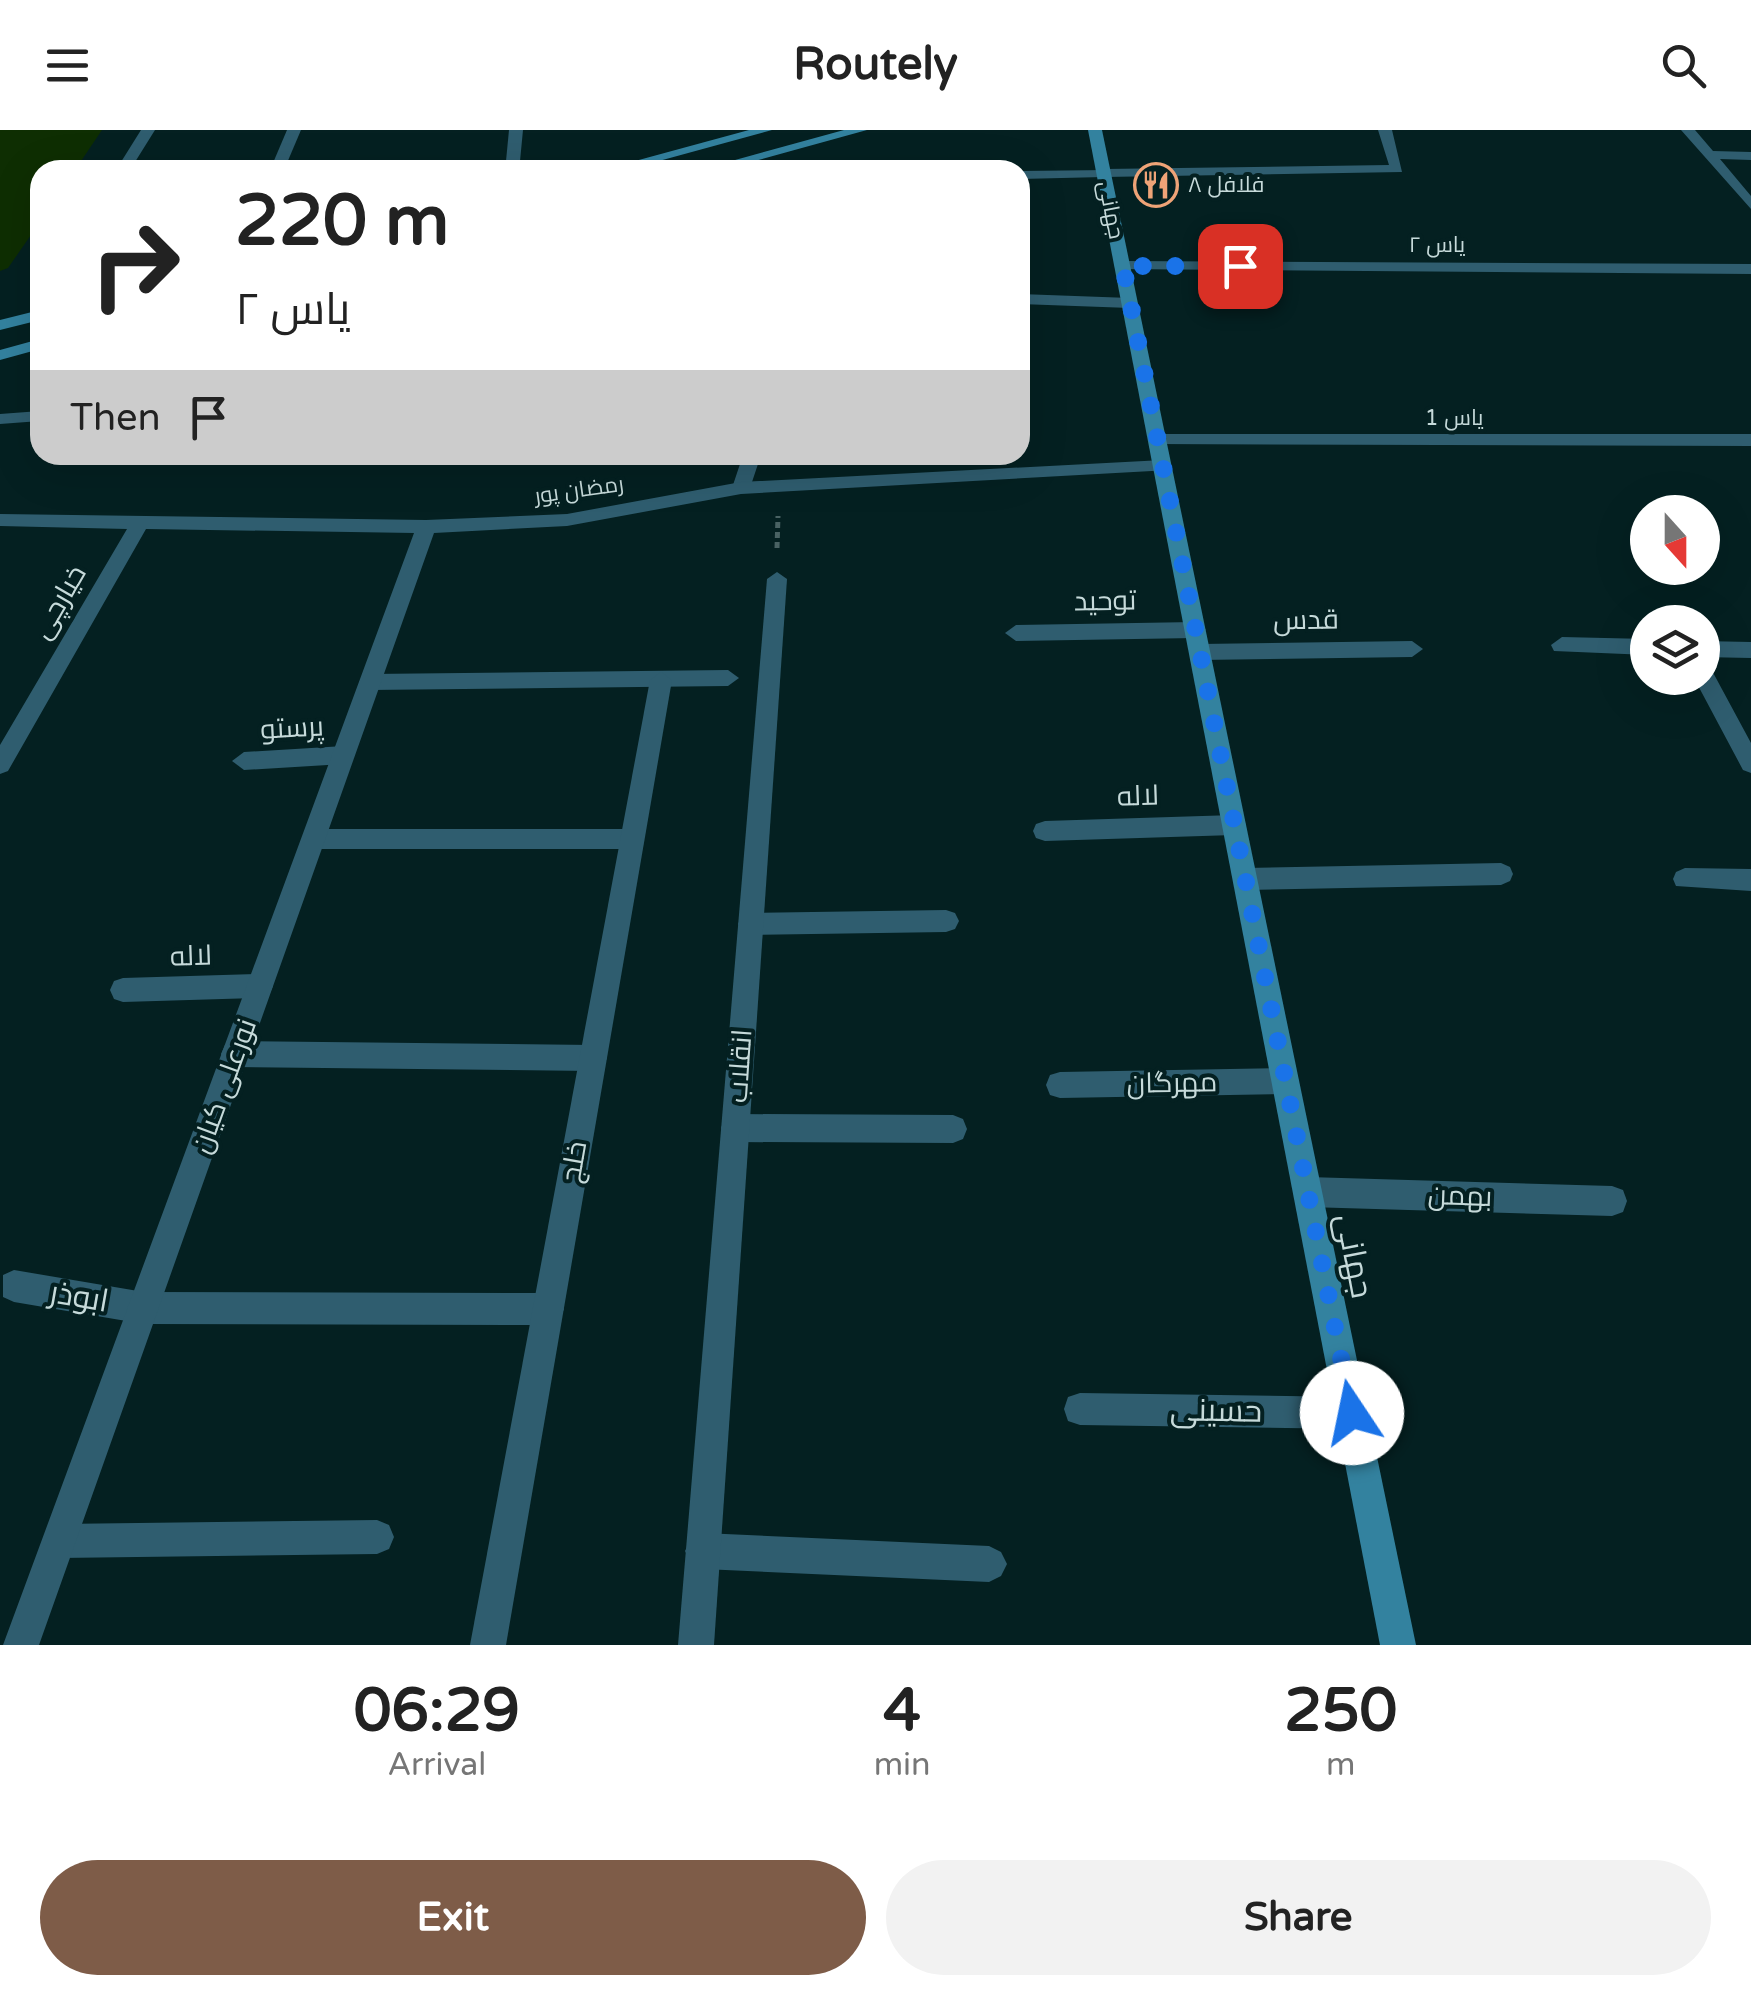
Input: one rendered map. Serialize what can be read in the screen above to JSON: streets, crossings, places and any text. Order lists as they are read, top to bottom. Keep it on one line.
{"streets":{"street":["جهانی","یاس ۲","یاس 1","رمضان پور","توحید","خیارچی","قدس","پرستو","لاله","انقلاب","مهرگان","نورعلی کیان","خلج","بهمن","ابوذر","حسینی"]},"crossings":[["جهانی","یاس ۲"],["جهانی","یاس 1"],["جهانی","رمضان پور"],["جهانی","توحید"],["جهانی","قدس"],["جهانی","لاله"],["جهانی","مهرگان"],["جهانی","بهمن"],["جهانی","حسینی"],["رمضان پور","خیارچی"],["رمضان پور","نورعلی کیان"],["توحید","قدس"],["پرستو","نورعلی کیان"],["لاله","نورعلی کیان"],["نورعلی کیان","ابوذر"],["خلج","ابوذر"]],"places":{"restaurant":["فلافل ۸"]},"north":"bottom","page":{"header":"Routely","turn":["220 m","یاس ۲"],"then":"Then","eta":["06:29","Arrival","4","min","250","m"],"buttons":["Exit","Share"]}}
